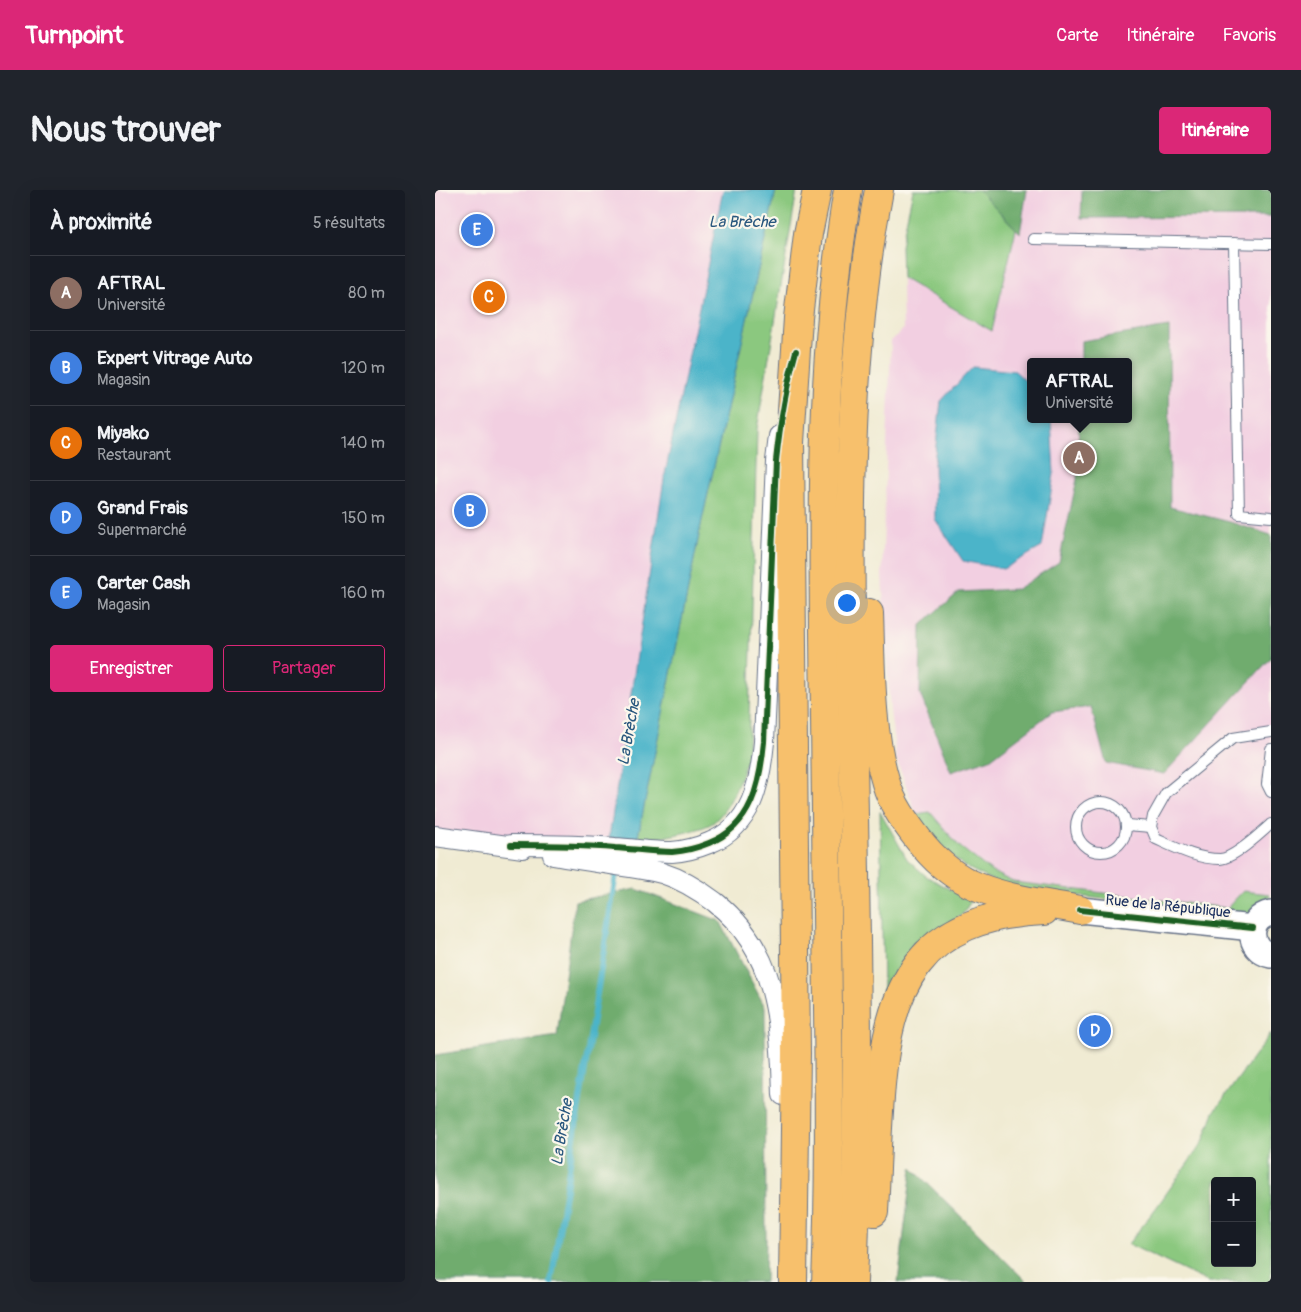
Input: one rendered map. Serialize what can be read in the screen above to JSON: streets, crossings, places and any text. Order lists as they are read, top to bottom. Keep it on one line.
{"streets":{"street":["Rue de la République"]},"water":["La Brèche"],"page":{"header":"Turnpoint","nav":["Carte","Itinéraire","Favoris"],"buttons":["Itinéraire",["Enregistrer","Partager"]],"title":"Nous trouver","heading":["À proximité","5 résultats"],"pins":["E","C","A","B","D"],"list":[{"mark":"A","name":"AFTRAL","note":"Université","value":"80 m"},{"mark":"B","name":"Expert Vitrage Auto","note":"Magasin","value":"120 m"},{"mark":"C","name":"Miyako","note":"Restaurant","value":"140 m"},{"mark":"D","name":"Grand Frais","note":"Supermarché","value":"150 m"},{"mark":"E","name":"Carter Cash","note":"Magasin","value":"160 m"}],"popup":["AFTRAL","Université"],"map_buttons":["+","−"]}}
